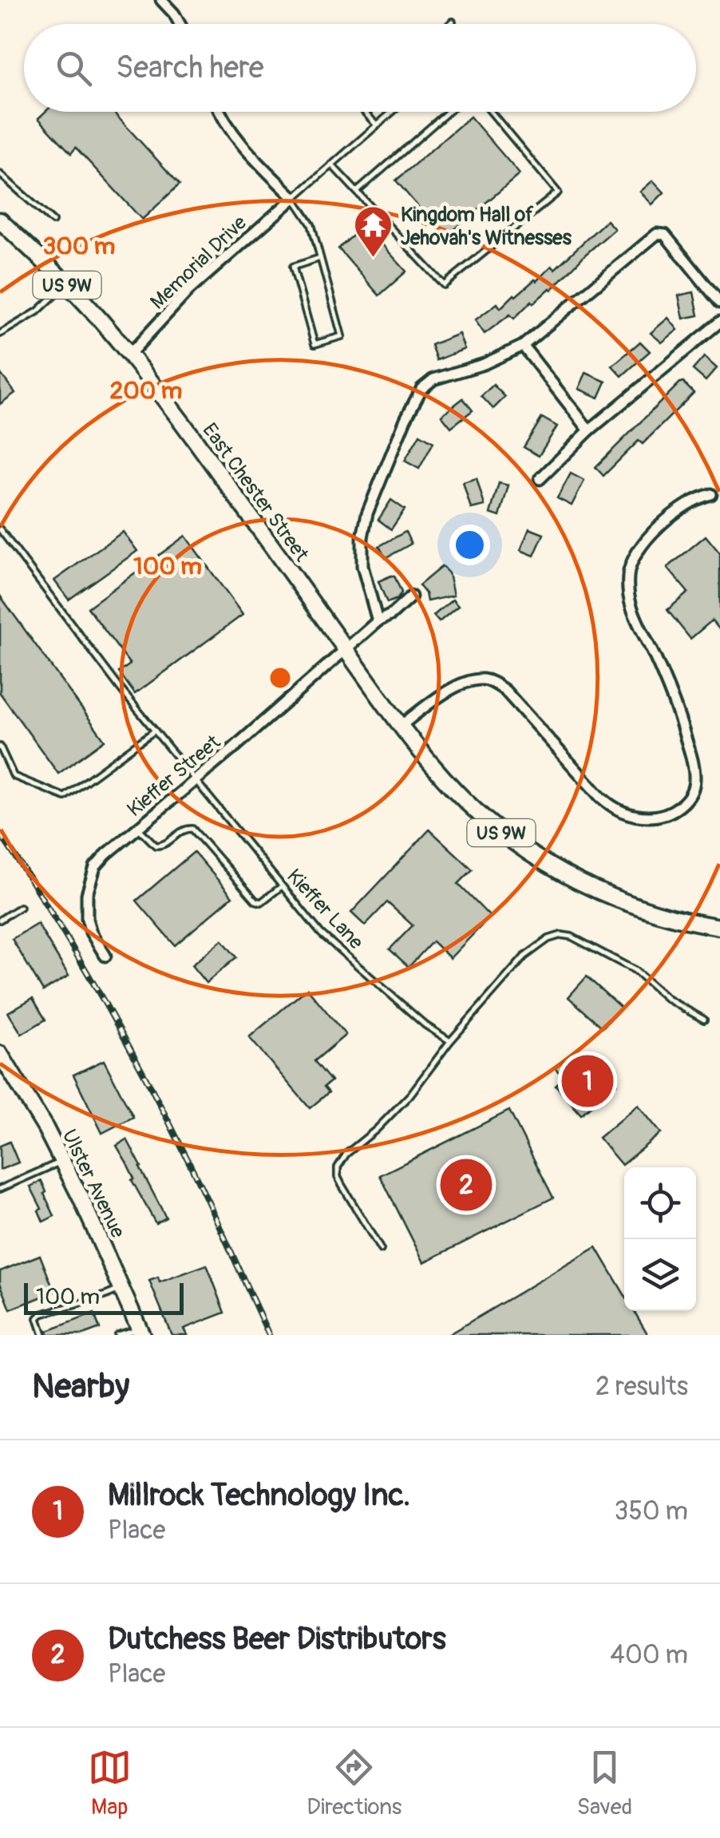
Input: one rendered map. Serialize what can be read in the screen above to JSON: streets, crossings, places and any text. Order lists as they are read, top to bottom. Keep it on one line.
{"streets":{"main road":["US 9W","East Chester Street","Ulster Avenue"],"street":["Memorial Drive","Kieffer Street"],"lane":["Kieffer Lane"]},"crossings":[["Memorial Drive","East Chester Street"],["US 9W","East Chester Street"],["US 9W","Kieffer Street"],["East Chester Street","Kieffer Street"],["Kieffer Street","Kieffer Lane"]],"places":{"temple":["Kingdom Hall of Jehovah's Witnesses"]},"scale_bar":"100 m","page":{"search":"Search here","pins":["1","2"],"scale":"100 m","heading":["Nearby","2 results"],"list":[{"mark":"1","name":"Millrock Technology Inc.","note":"Place","value":"350 m"},{"mark":"2","name":"Dutchess Beer Distributors","note":"Place","value":"400 m"}],"nav":["Map","Directions","Saved"]},"rings":["300 m","200 m","100 m"]}
